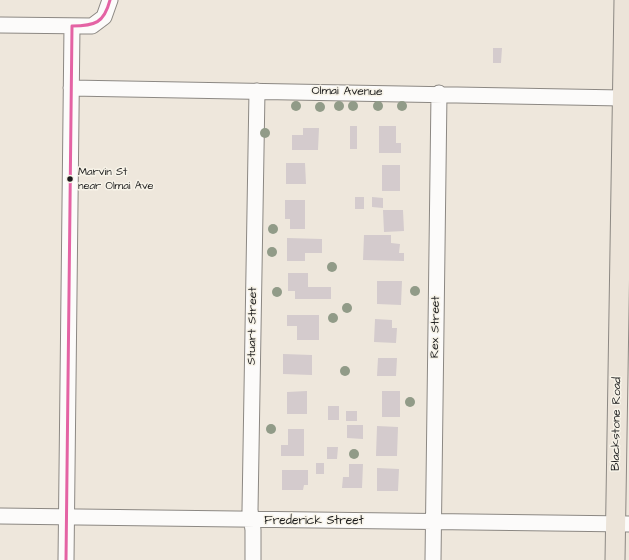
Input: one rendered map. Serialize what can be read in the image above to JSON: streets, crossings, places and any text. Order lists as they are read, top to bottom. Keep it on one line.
{"streets":{"main road":["Blackstone Road"],"street":["Olmai Avenue","Stuart Street","Rex Street","Frederick Street"]},"crossings":[["Olmai Avenue","Stuart Street"],["Olmai Avenue","Rex Street"],["Olmai Avenue","Blackstone Road"],["Stuart Street","Frederick Street"],["Rex Street","Frederick Street"],["Blackstone Road","Frederick Street"]],"places":["Marvin St near Olmai Ave"]}
